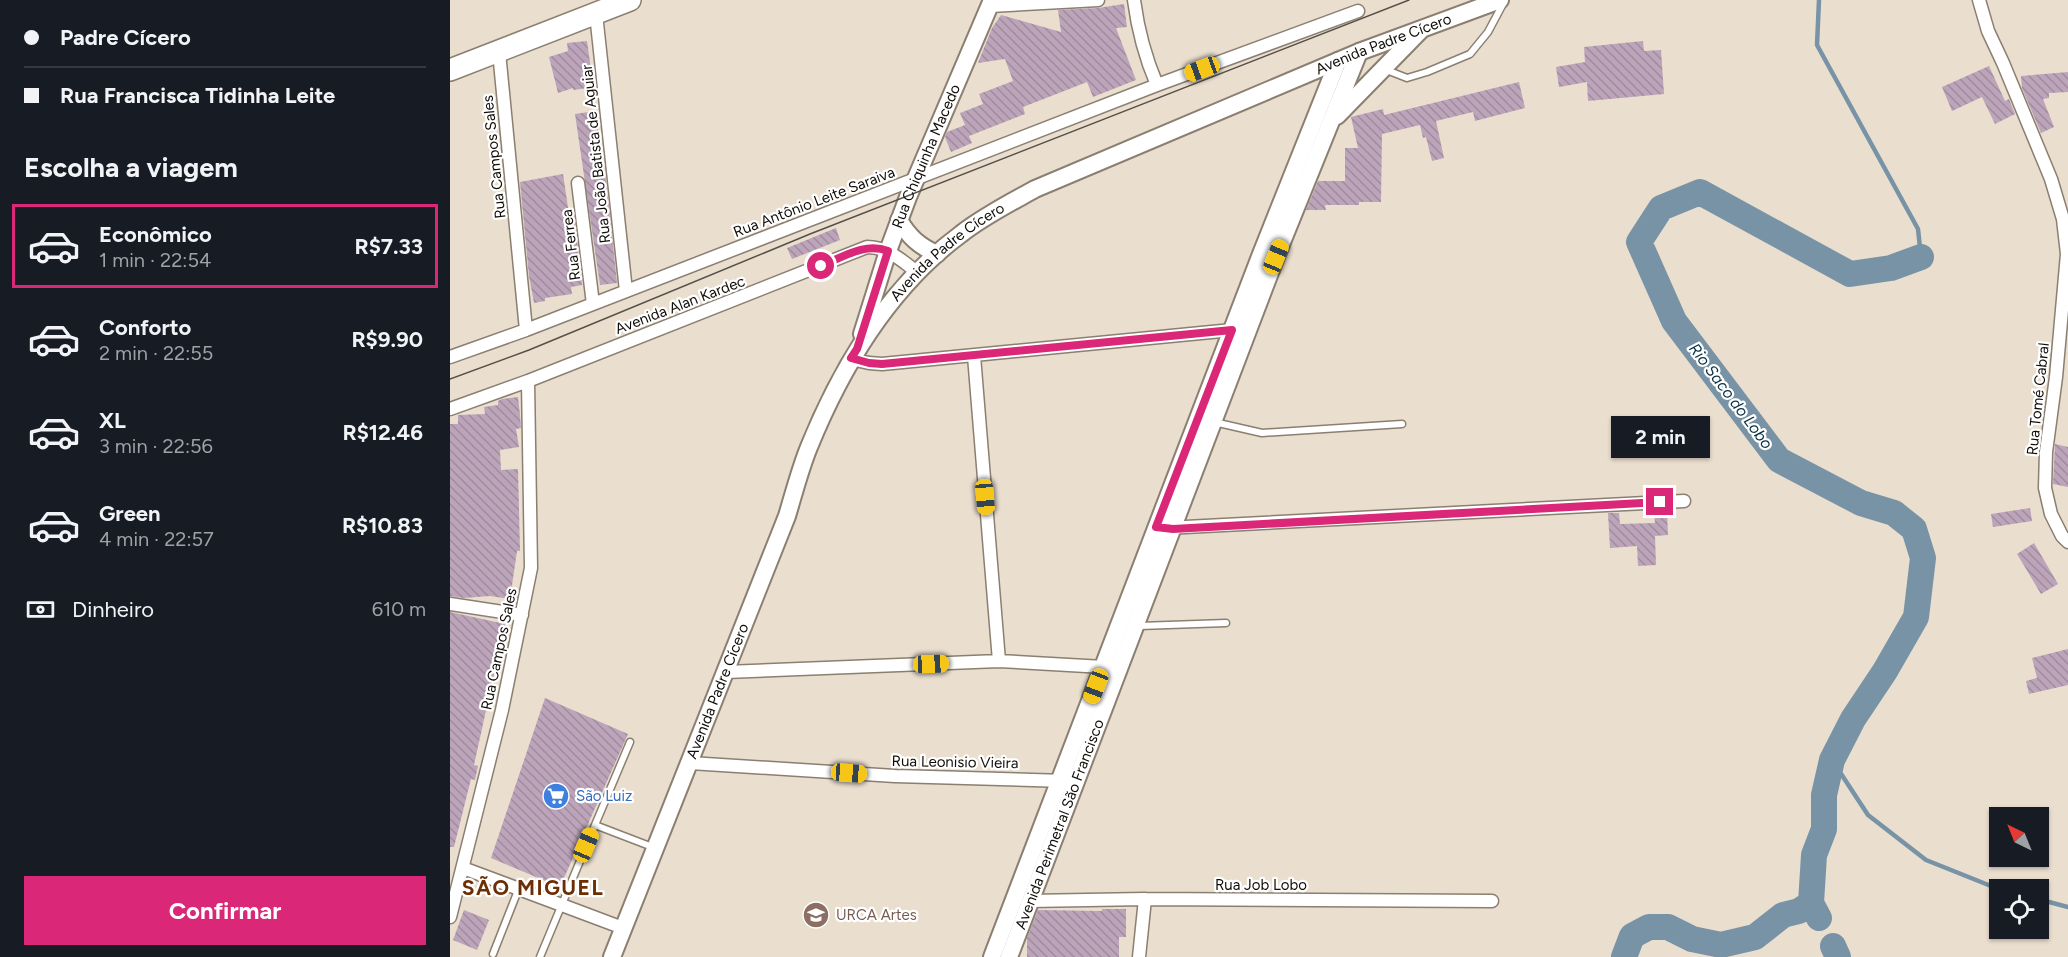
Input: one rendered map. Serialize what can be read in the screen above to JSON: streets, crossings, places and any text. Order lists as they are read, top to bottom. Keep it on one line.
{"streets":{"main road":["Avenida Padre Cícero","Rua Chiquinha Macedo","Avenida Perimetral São Francisco"],"street":["Rua João Batista de Aguiar","Rua Campos Sales","Rua Antônio Leite Saraiva","Rua Ferrea","Avenida Alan Kardec","Rua Tomé Cabral","Rua Leonisio Vieira","Rua Job Lobo"]},"crossings":[["Avenida Padre Cícero","Rua Chiquinha Macedo"],["Avenida Padre Cícero","Rua Leonisio Vieira"],["Avenida Padre Cícero","Avenida Perimetral São Francisco"],["Rua João Batista de Aguiar","Rua Antônio Leite Saraiva"],["Rua Chiquinha Macedo","Rua Antônio Leite Saraiva"],["Rua Chiquinha Macedo","Avenida Alan Kardec"],["Rua Campos Sales","Rua Antônio Leite Saraiva"],["Rua Campos Sales","Avenida Alan Kardec"],["Rua Antônio Leite Saraiva","Rua Ferrea"],["Rua Leonisio Vieira","Avenida Perimetral São Francisco"],["Avenida Perimetral São Francisco","Rua Job Lobo"]],"districts":["SÃO MIGUEL"],"water":["Rio Saco do Lobo"],"places":{"supermarket":["São Luiz"],"school or university":["URCA Artes"]},"north":"top left","page":{"banner":["Padre Cícero","Rua Francisca Tidinha Leite"],"heading":"Escolha a viagem","list":[{"name":"Econômico","note":"1 min · 22:54","value":"R$7.33"},{"name":"Conforto","note":"2 min · 22:55","value":"R$9.90"},{"name":"XL","note":"3 min · 22:56","value":"R$12.46"},{"name":"Green","note":"4 min · 22:57","value":"R$10.83"}],"bubble":"2 min","pay":["Dinheiro","610 m"],"buttons":"Confirmar"}}
